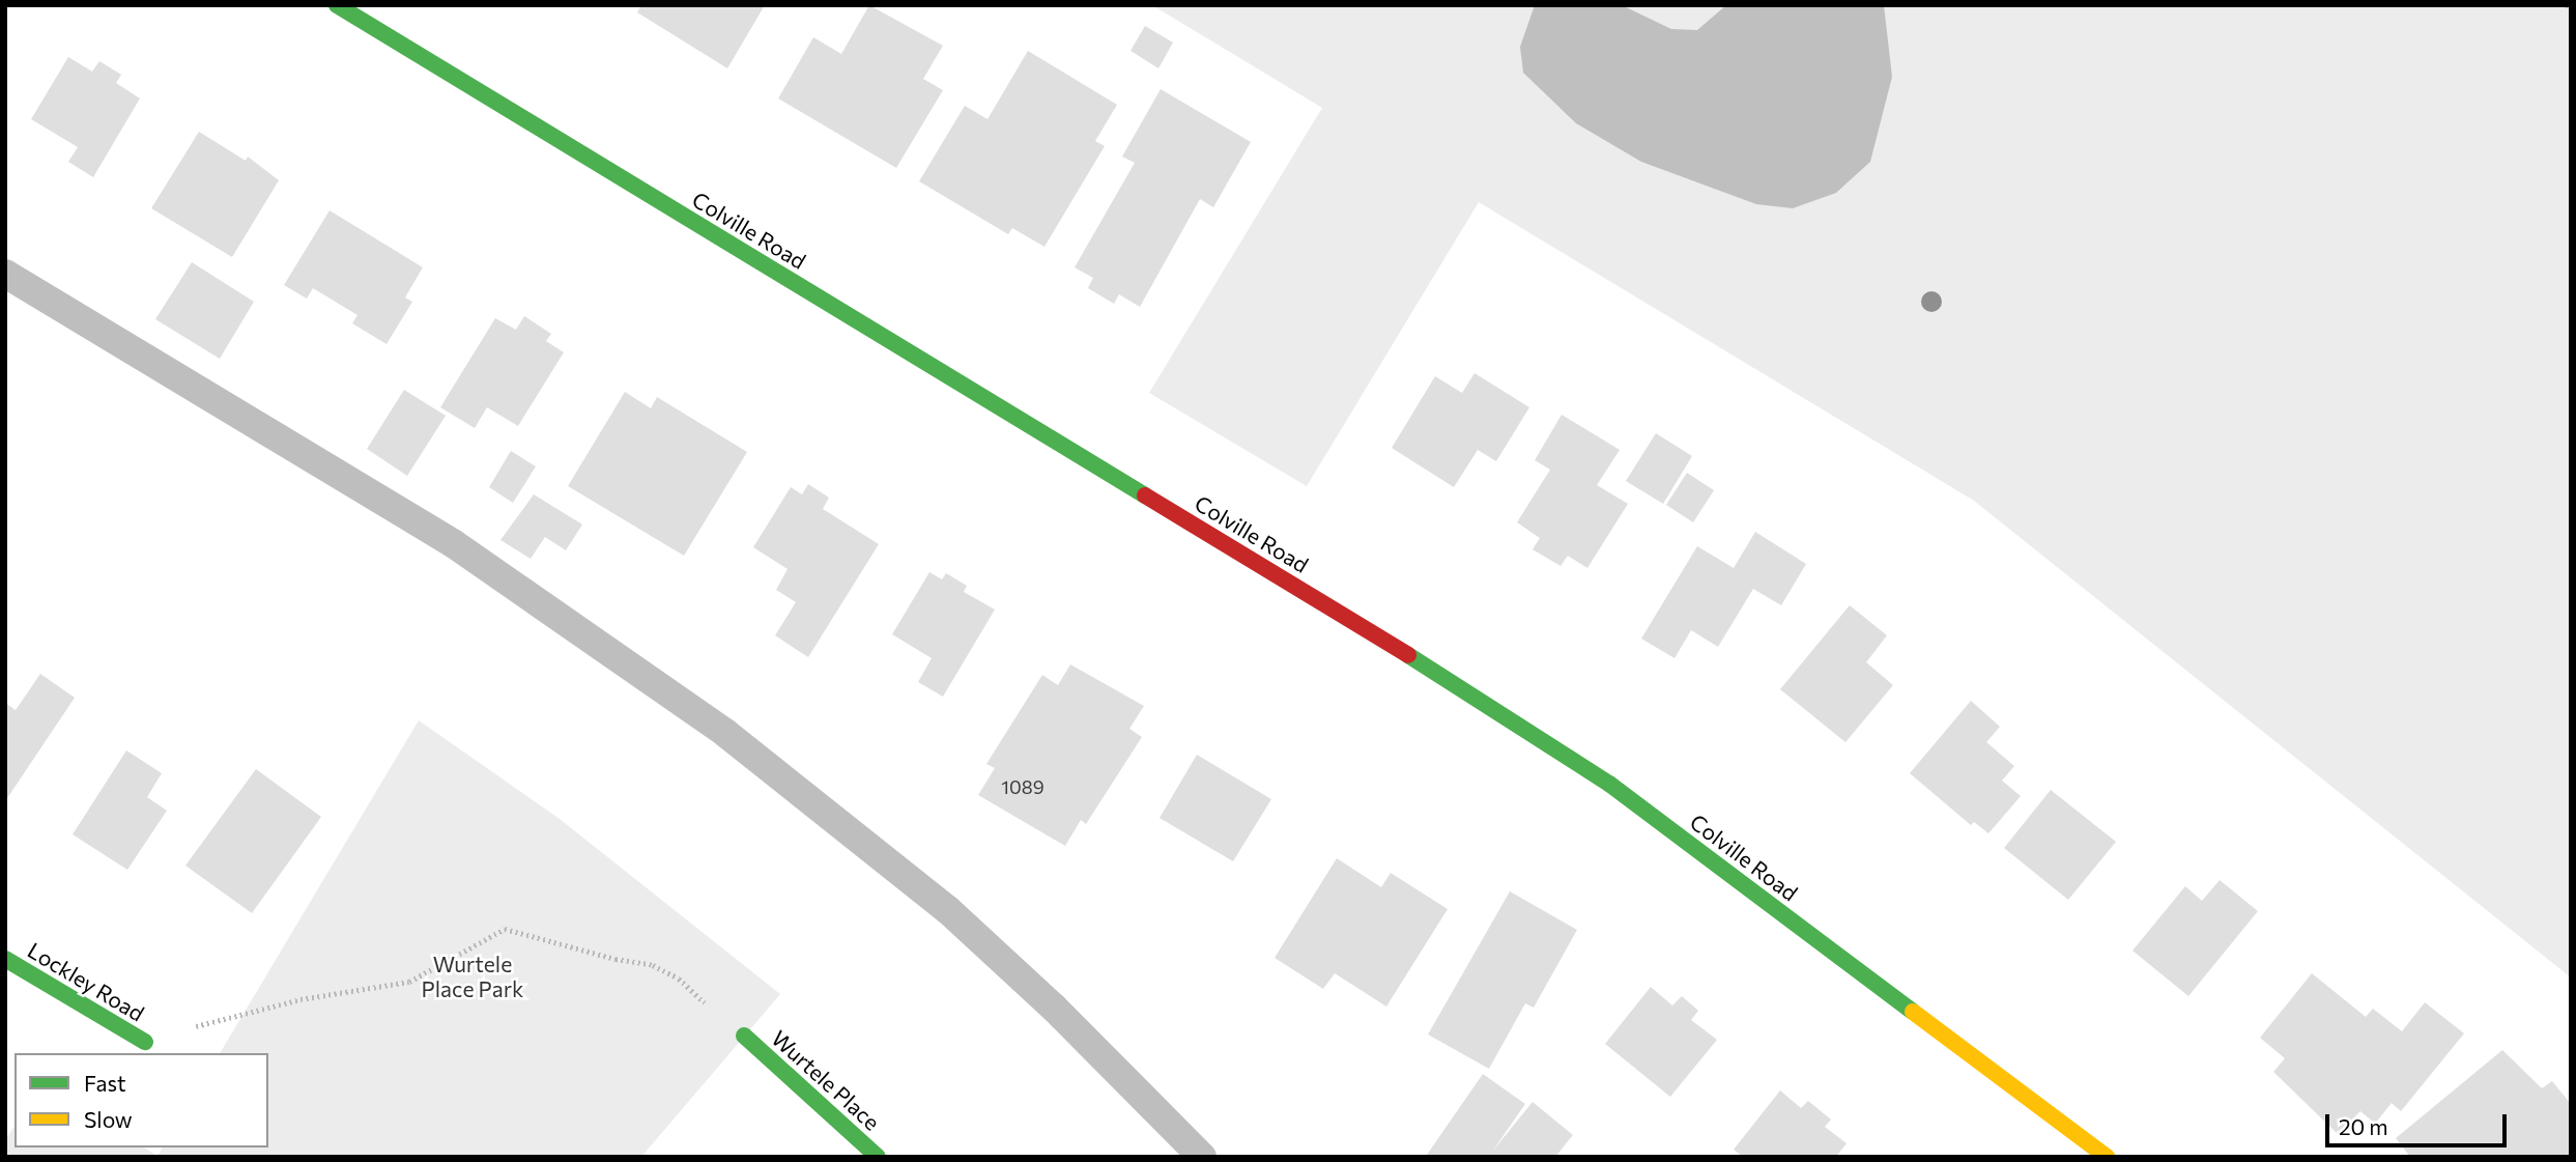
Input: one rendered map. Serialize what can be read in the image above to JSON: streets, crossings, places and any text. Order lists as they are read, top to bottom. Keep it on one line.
{"streets":{"street":["Colville Road","Lockley Road","Wurtele Place"]},"parks":["Wurtele Place Park"],"house_numbers":["1089"],"legend":["Fast","Slow"],"scale_bar":"20 m"}
